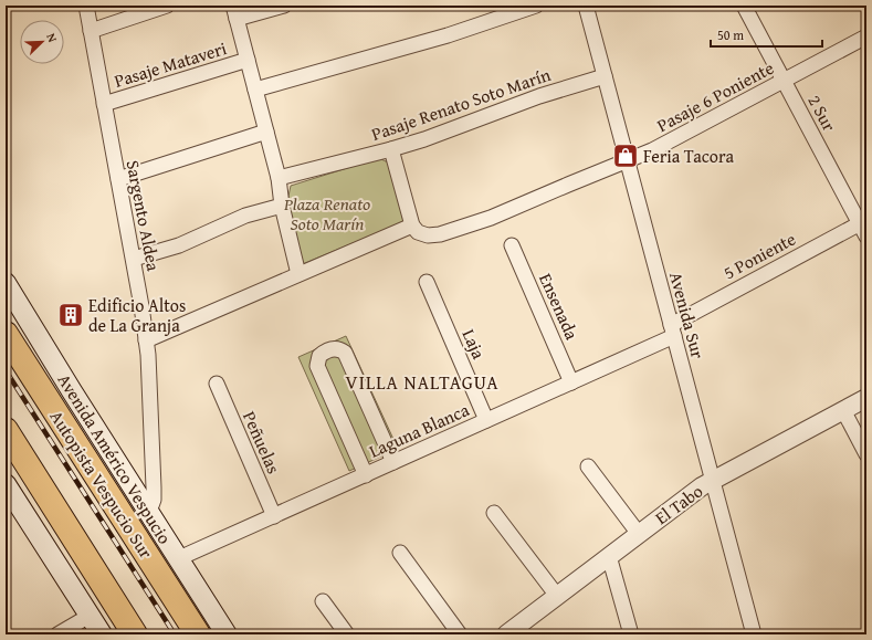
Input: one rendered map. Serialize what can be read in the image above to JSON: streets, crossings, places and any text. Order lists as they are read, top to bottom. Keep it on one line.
{"streets":{"highway":["Autopista Vespucio Sur"],"main road":["Avenida Américo Vespucio"],"street":["Pasaje Mataveri","Pasaje 6 Poniente","Pasaje Renato Soto Marín","2 Sur","Sargento Aldea","5 Poniente","Ensenada","Avenida Sur","Laja","Laguna Blanca","Peñuelas","El Tabo"]},"crossings":[["Pasaje Mataveri","Sargento Aldea"],["Pasaje 6 Poniente","2 Sur"],["Pasaje 6 Poniente","Avenida Sur"],["Pasaje Renato Soto Marín","Avenida Sur"],["2 Sur","5 Poniente"],["Sargento Aldea","Avenida Américo Vespucio"],["5 Poniente","Avenida Sur"],["5 Poniente","Laguna Blanca"],["Ensenada","Laguna Blanca"],["Avenida Sur","Laguna Blanca"],["Avenida Sur","El Tabo"],["Laja","Laguna Blanca"],["Laguna Blanca","Peñuelas"],["Laguna Blanca","Avenida Américo Vespucio"]],"districts":["VILLA NALTAGUA"],"parks":["Plaza Renato Soto Marín"],"places":{"shop":["Feria Tacora"],"building":["Edificio Altos de La Granja"]},"scale_bar":"50 m","north":"top right"}
